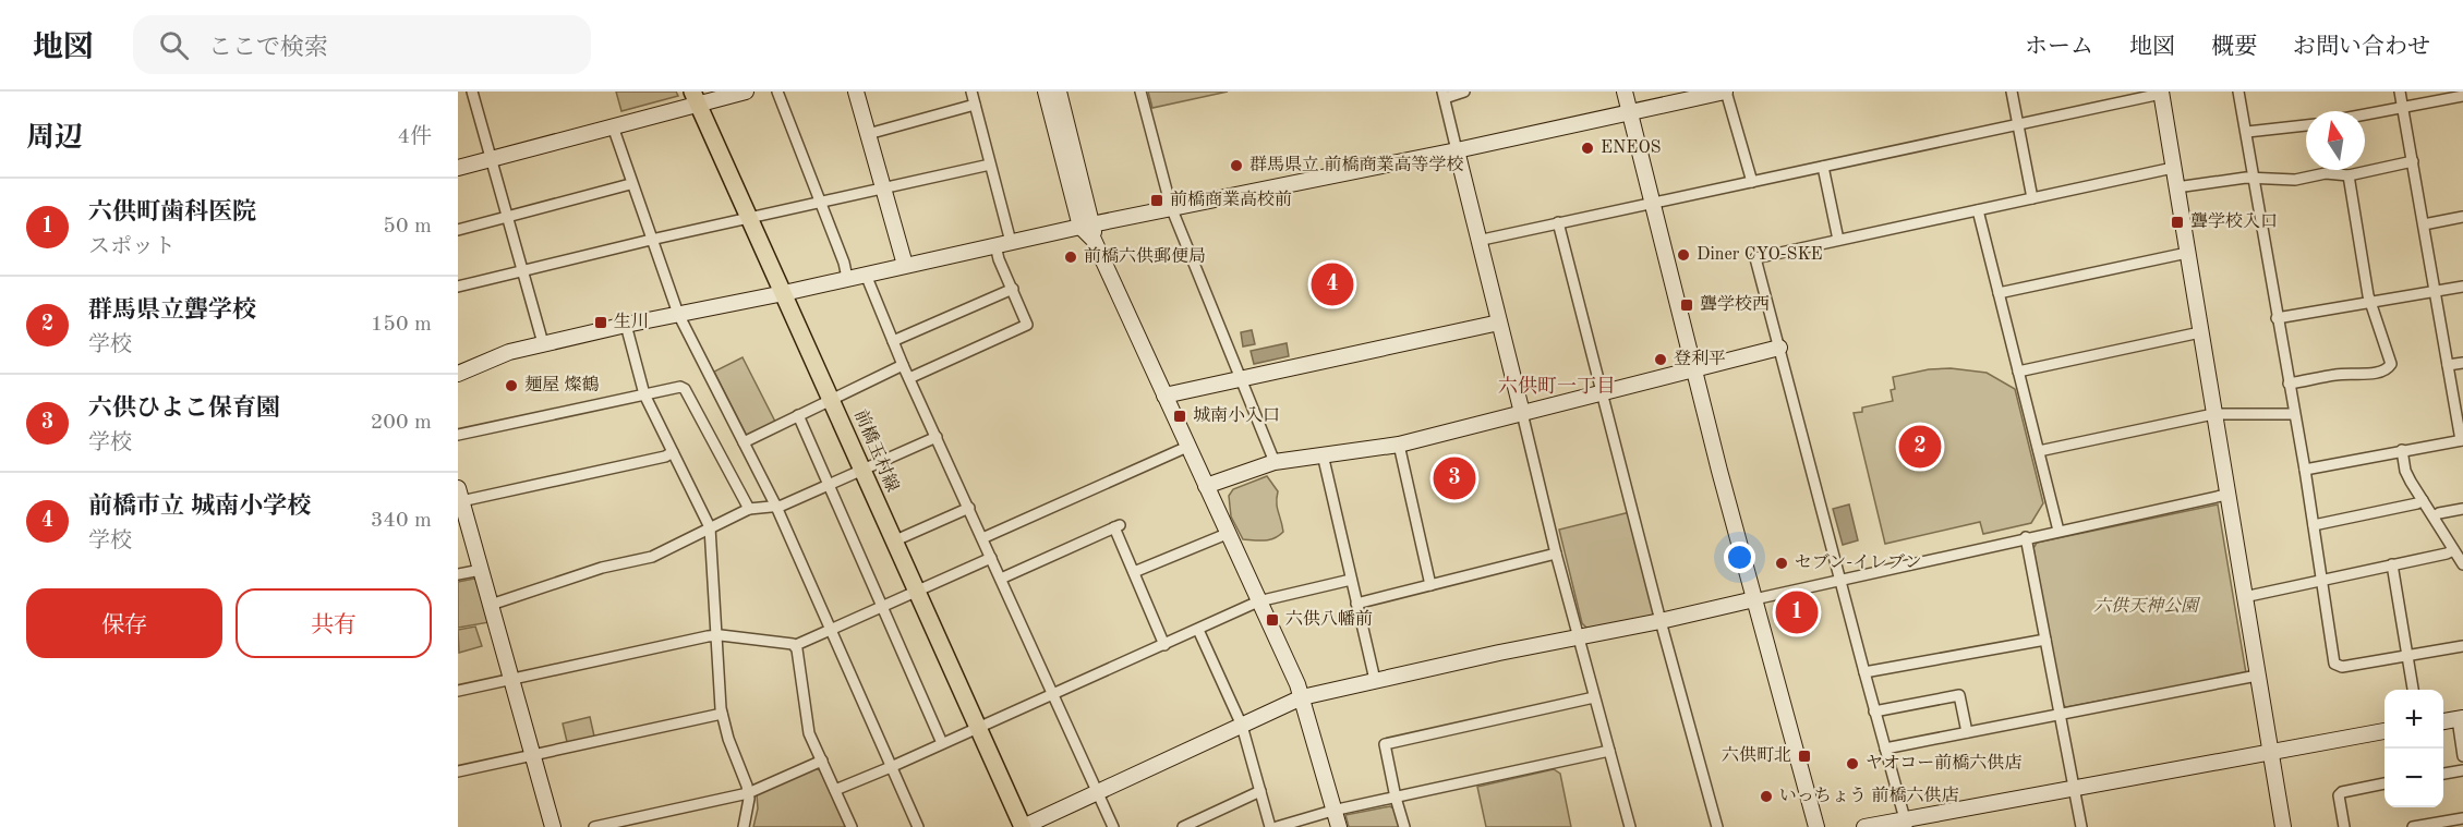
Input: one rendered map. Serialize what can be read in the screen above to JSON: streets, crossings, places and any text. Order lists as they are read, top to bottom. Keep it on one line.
{"streets":{"main road":["前橋玉村線"]},"districts":["六供町一丁目"],"parks":["六供天神公園"],"places":{"other":["ENEOS","群馬県立 前橋商業高等学校","Diner CYO-SKE","前橋六供郵便局","登利平","麺屋 燦鶴","セブン-イレブン","ヤオコー前橋六供店","いっちょう 前橋六供店"],"transit":["前橋商業高校前","聾学校入口","聾学校西","生川","城南小入口","六供八幡前","六供町北"]},"north":"top","page":{"header":"地図","search":"ここで検索","nav":["ホーム","地図","概要","お問い合わせ"],"heading":["周辺","4件"],"list":[{"mark":"1","name":"六供町歯科医院","note":"スポット","value":"50 m"},{"mark":"2","name":"群馬県立聾学校","note":"学校","value":"150 m"},{"mark":"3","name":"六供ひよこ保育園","note":"学校","value":"200 m"},{"mark":"4","name":"前橋市立 城南小学校","note":"学校","value":"340 m"}],"pins":["4","2","3","1"],"buttons":["保存","共有"],"map_buttons":["+","−"]}}
